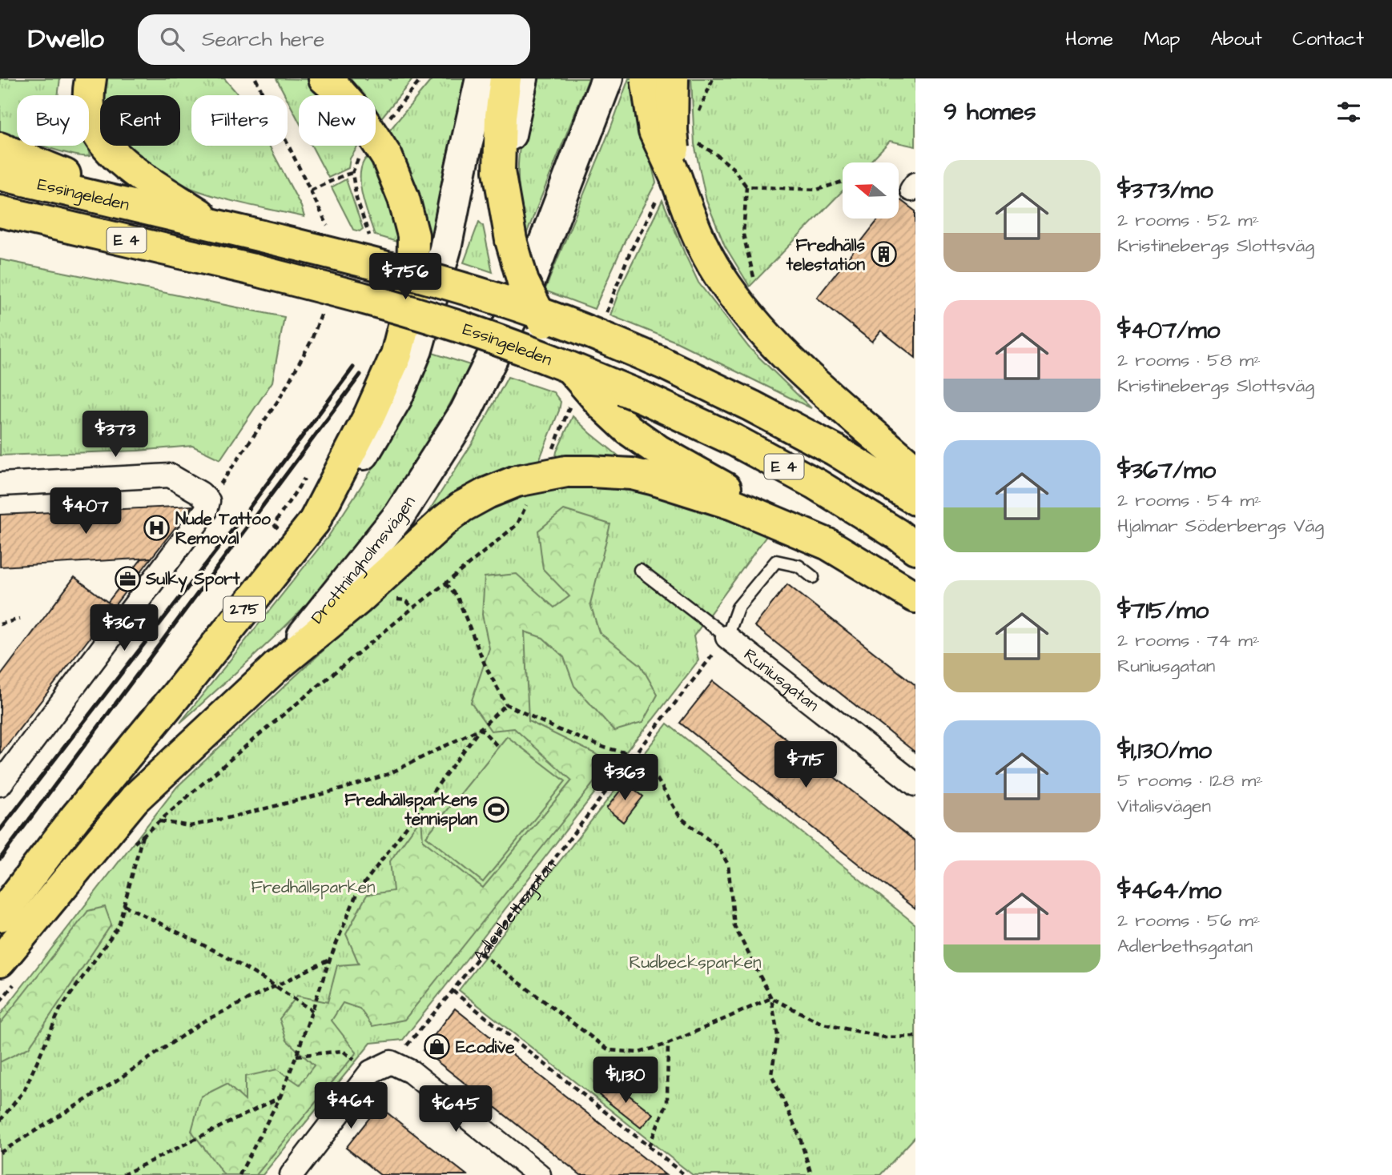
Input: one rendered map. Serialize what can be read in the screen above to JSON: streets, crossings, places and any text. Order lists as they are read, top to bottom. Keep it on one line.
{"streets":{"main road":["Essingeleden","E 4","Drottningholmsvägen","275"],"street":["Runiusgatan"],"path":["Adlerbethsgatan"]},"crossings":[["Runiusgatan","Adlerbethsgatan"]],"parks":["Fredhällsparken","Rudbecksparken"],"places":{"building":["Fredhälls telestation"],"hospital":["Nude Tattoo Removal"],"office":["Sulky Sport"],"sports":["Fredhällsparkens tennisplan"],"shop":["Ecodive"]},"north":"left","page":{"header":"Dwello","search":"Search here","nav":["Home","Map","About","Contact"],"heading":"9 homes","chip":["Buy","Rent","Filters","New"],"list":[{"name":"$373/mo","note":"2 rooms · 52 m² · Kristinebergs Slottsväg"},{"name":"$407/mo","note":"2 rooms · 58 m² · Kristinebergs Slottsväg"},{"name":"$367/mo","note":"2 rooms · 54 m² · Hjalmar Söderbergs Väg"},{"name":"$715/mo","note":"2 rooms · 74 m² · Runiusgatan"},{"name":"$1,130/mo","note":"5 rooms · 128 m² · Vitalisvägen"},{"name":"$464/mo","note":"2 rooms · 56 m² · Adlerbethsgatan"}],"price":["$756","$373","$407","$367","$715","$363","$1,130","$464","$645"]}}
